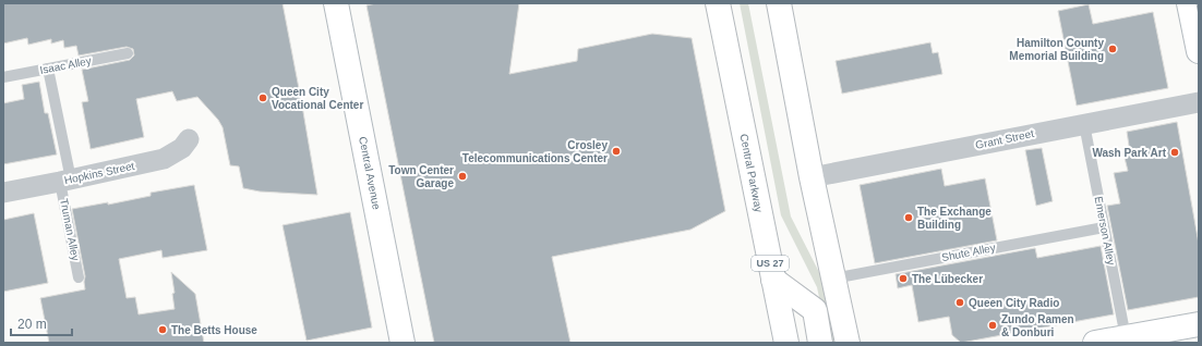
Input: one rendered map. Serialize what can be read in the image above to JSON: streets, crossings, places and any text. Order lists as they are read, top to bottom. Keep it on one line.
{"streets":{"main road":["Central Avenue","Central Parkway","US 27"],"street":["Grant Street","Hopkins Street"],"lane":["Isaac Alley","Truman Alley","Emerson Alley","Shute Alley"]},"crossings":[["Isaac Alley","Truman Alley"],["Grant Street","Emerson Alley"],["Hopkins Street","Truman Alley"],["Emerson Alley","Shute Alley"]],"places":["Hamilton County Memorial Building","Queen City Vocational Center","Crosley Telecommunications Center","Wash Park Art","Town Center Garage","The Exchange Building","The Lübecker","Queen City Radio","Zundo Ramen & Donburi","The Betts House"],"scale_bar":"20 m"}
